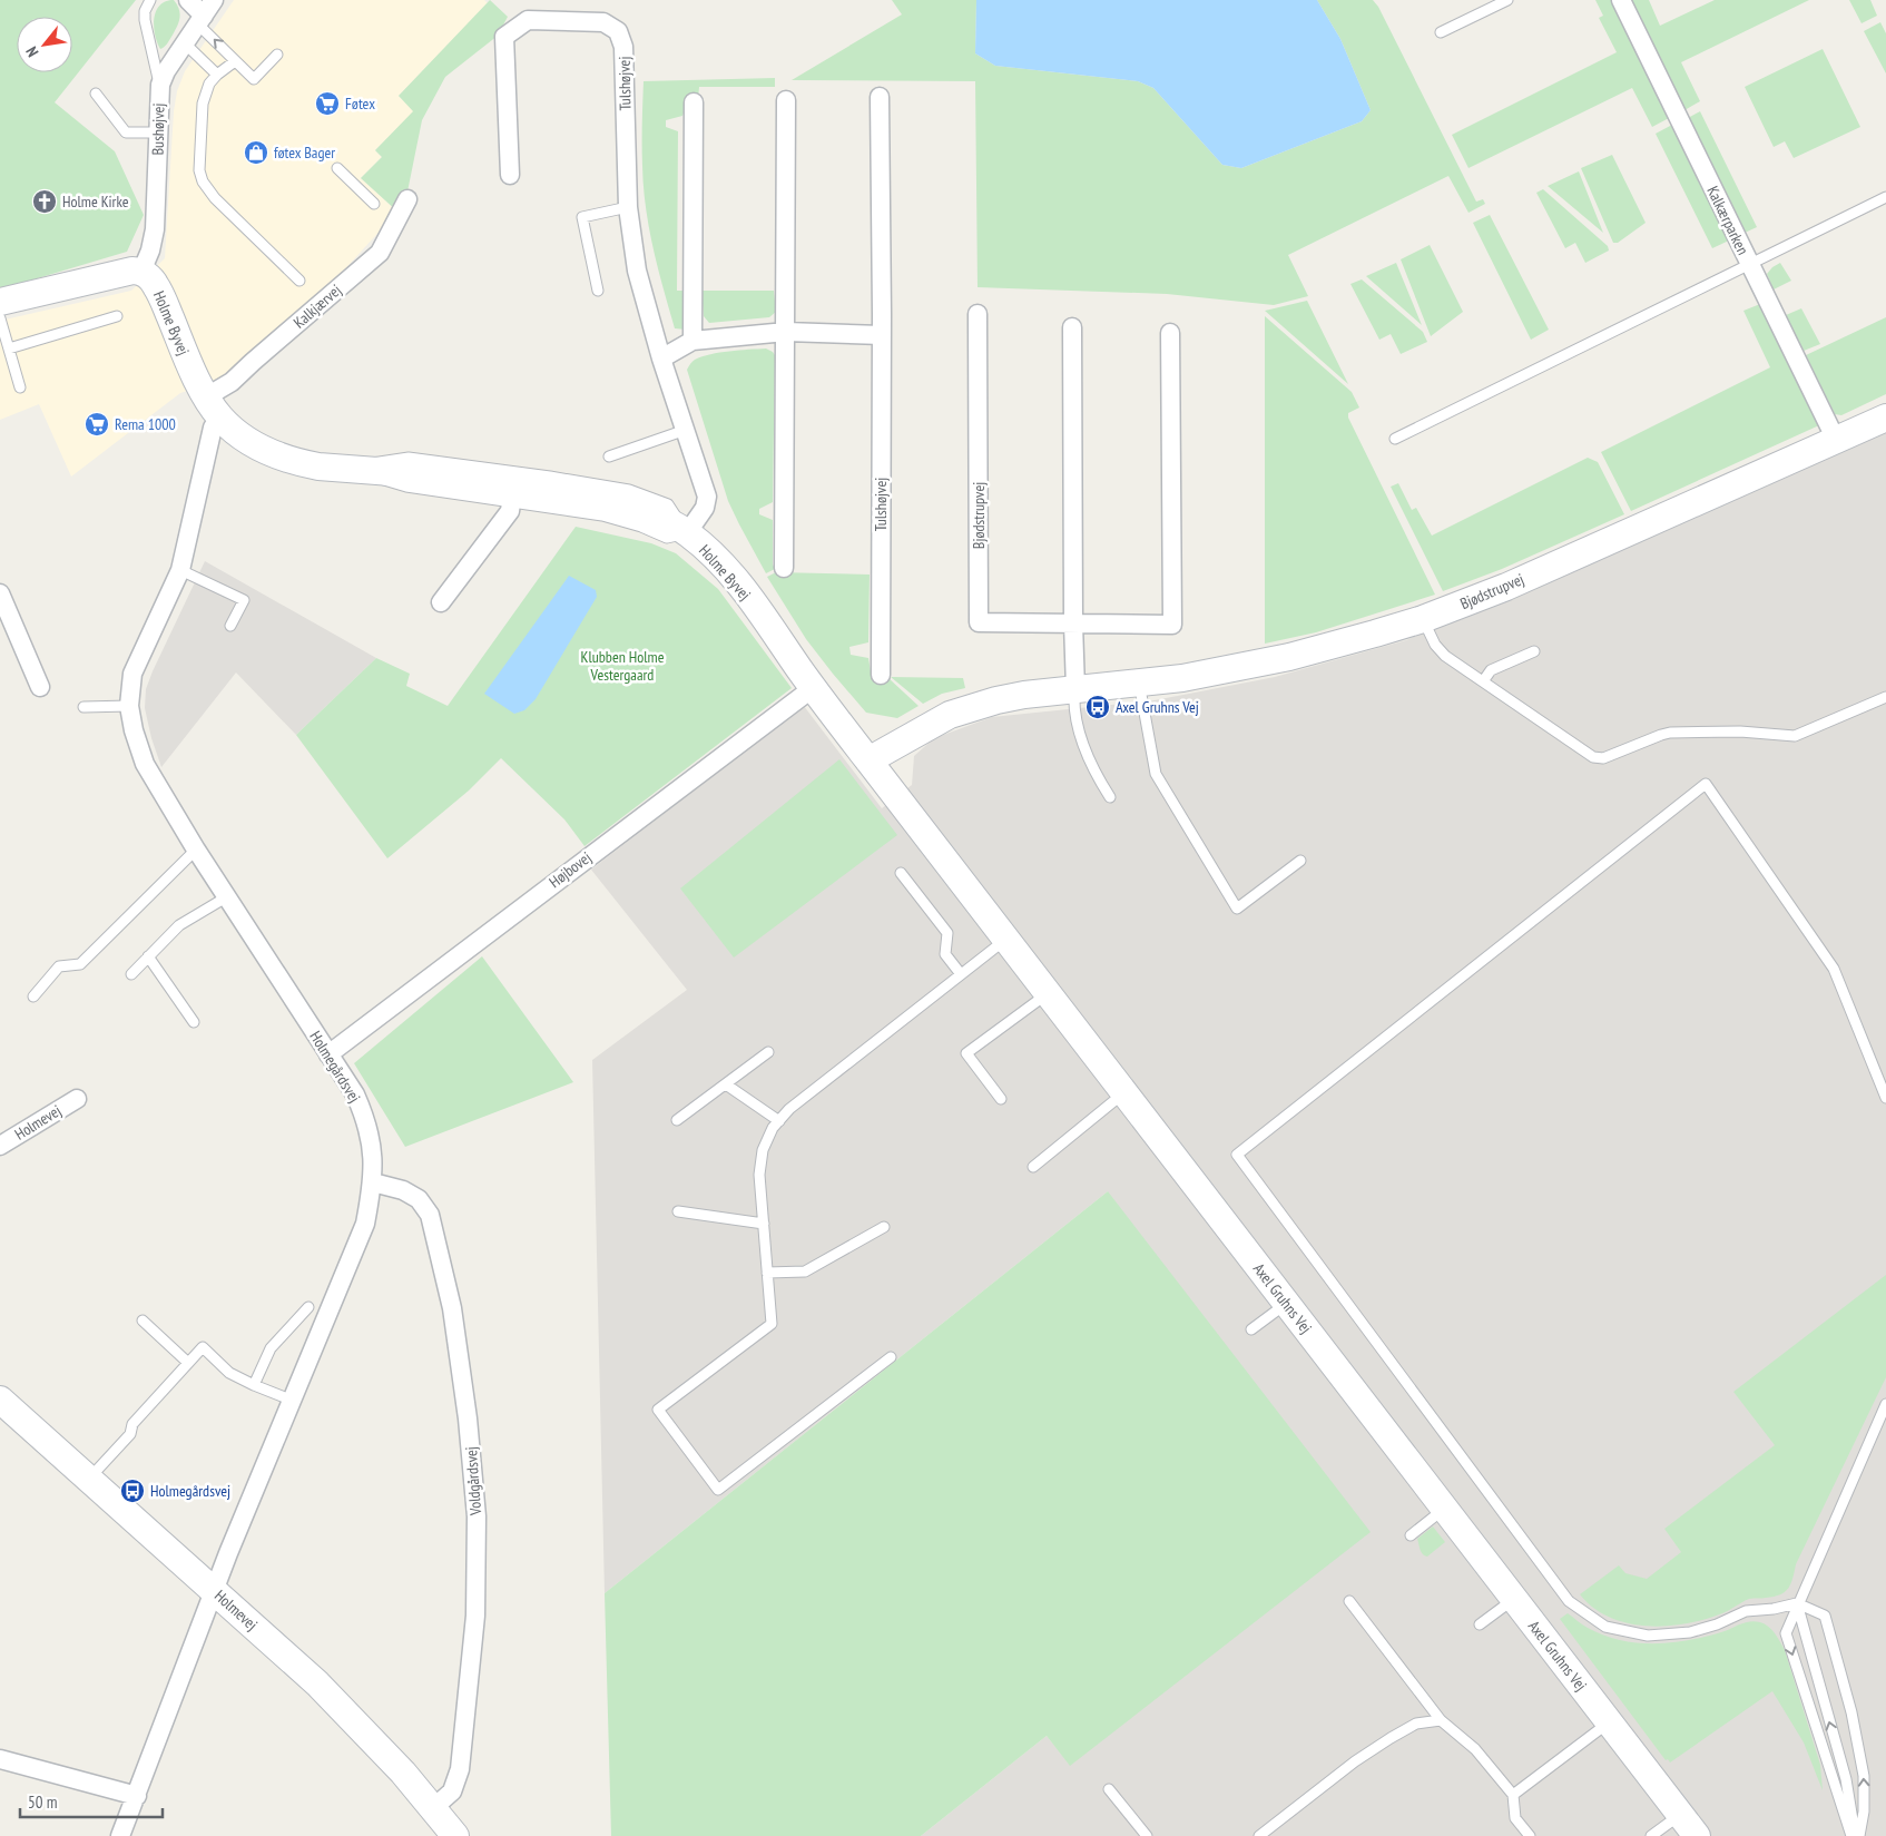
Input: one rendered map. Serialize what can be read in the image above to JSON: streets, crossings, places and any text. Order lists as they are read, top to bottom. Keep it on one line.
{"streets":{"street":["Tulshøjvej","Bushøjvej","Kalkærparken","Kalkjærvej","Holme Byvej","Bjødstrupvej","Højbovej","Holmegårdsvej","Holmevej","Axel Gruhns Vej","Voldgårdsvej"]},"crossings":[["Tulshøjvej","Holme Byvej"],["Bushøjvej","Holme Byvej"],["Kalkærparken","Bjødstrupvej"],["Kalkjærvej","Holme Byvej"],["Holme Byvej","Bjødstrupvej"],["Holme Byvej","Højbovej"],["Holme Byvej","Axel Gruhns Vej"],["Bjødstrupvej","Axel Gruhns Vej"],["Højbovej","Holmegårdsvej"],["Holmegårdsvej","Holmevej"],["Holmegårdsvej","Voldgårdsvej"],["Holmevej","Voldgårdsvej"]],"parks":["Klubben Holme Vestergaard"],"places":{"supermarket":["Føtex","Rema 1000"],"shop":["føtex Bager"],"church":["Holme Kirke"],"bus stop":["Axel Gruhns Vej","Holmegårdsvej"]},"scale_bar":"50 m","north":"bottom left"}
